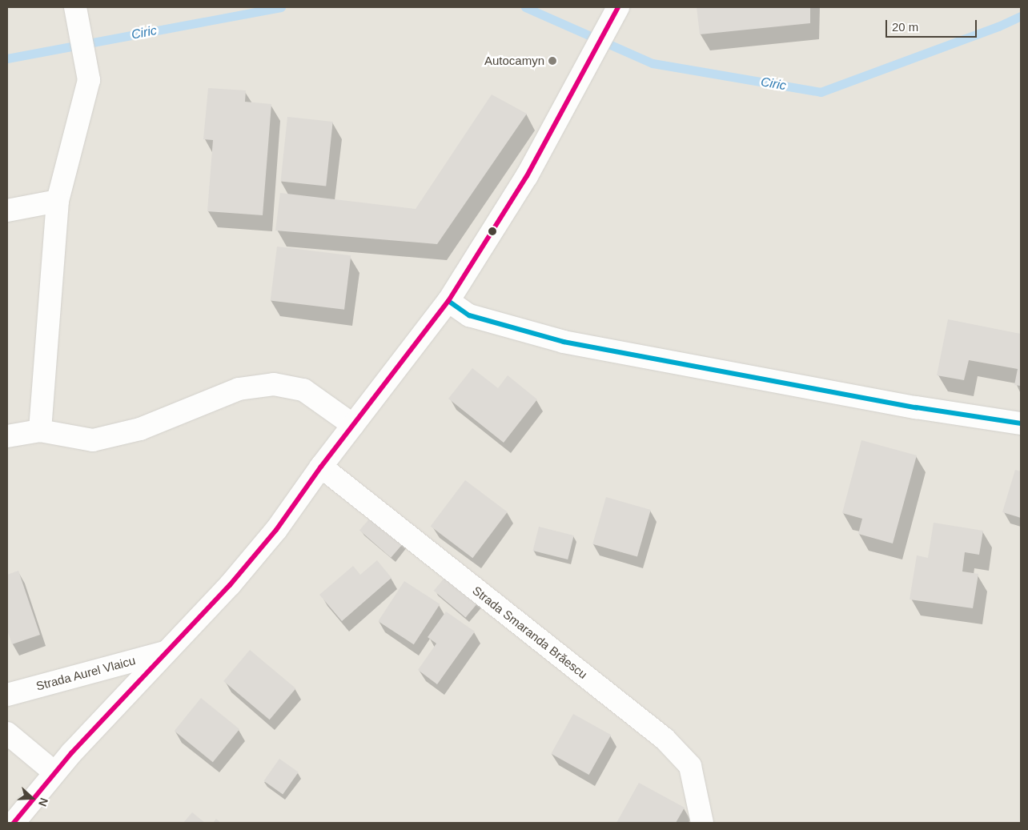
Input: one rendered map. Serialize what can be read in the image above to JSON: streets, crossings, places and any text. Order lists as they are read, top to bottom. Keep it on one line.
{"streets":{"street":["Strada Smaranda Brăescu","Strada Aurel Vlaicu"]},"water":["Ciric"],"places":["Autocamyn"],"scale_bar":"20 m","north":"right"}
